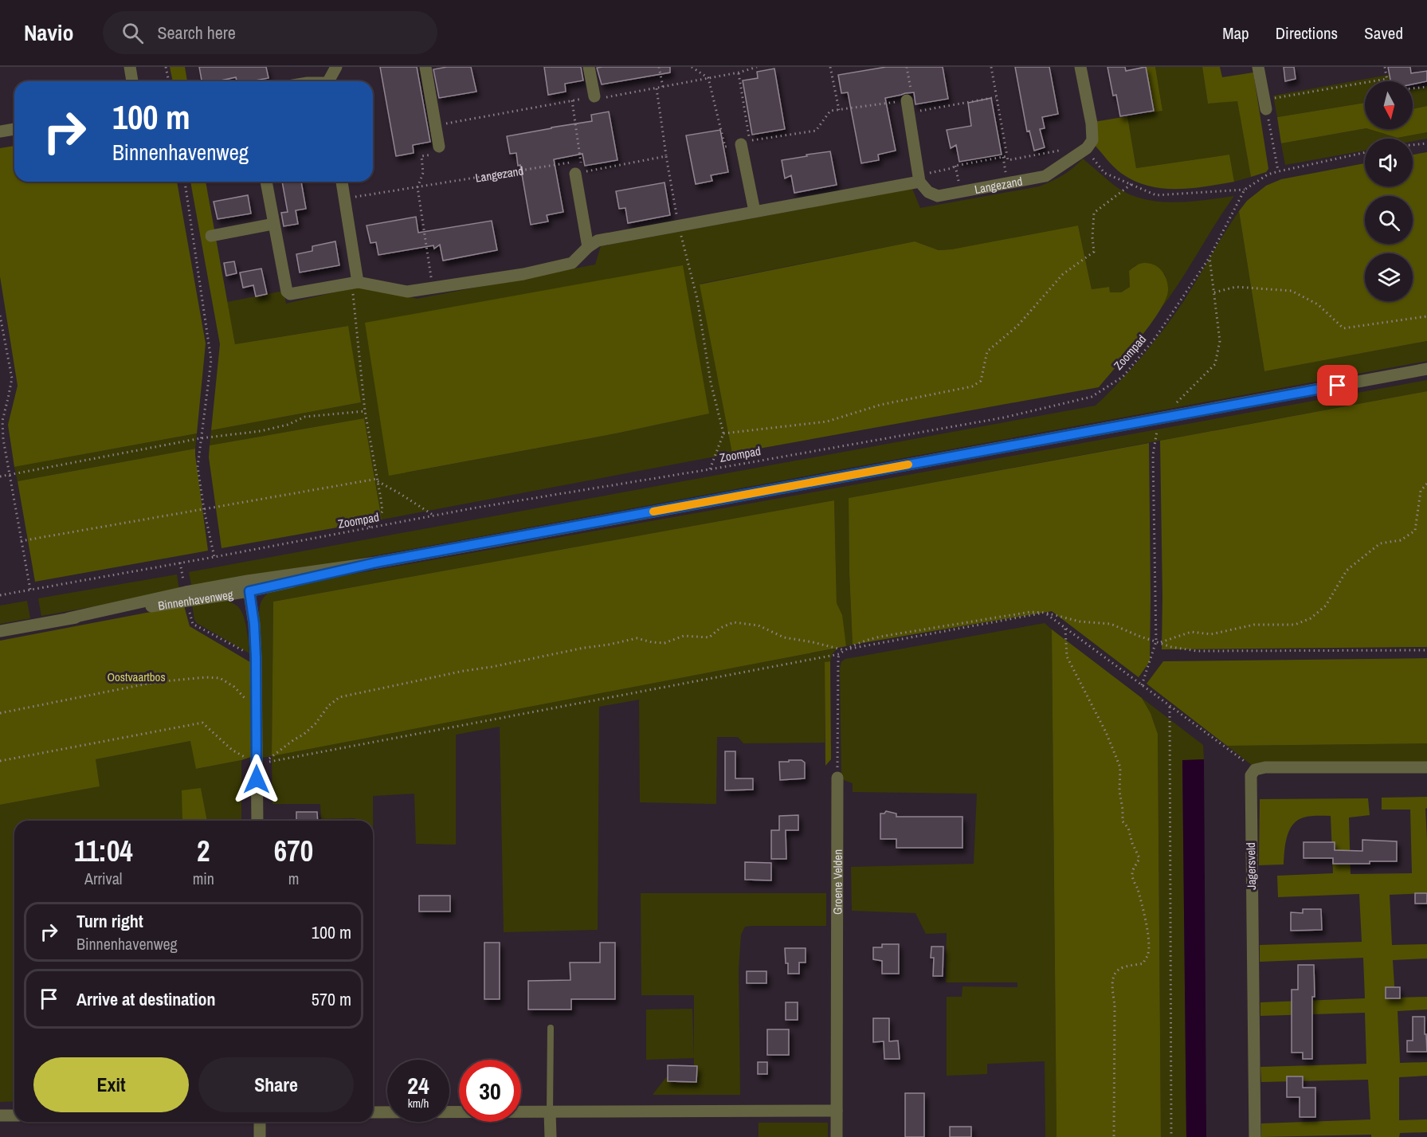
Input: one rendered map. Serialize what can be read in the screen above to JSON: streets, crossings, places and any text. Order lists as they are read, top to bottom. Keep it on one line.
{"streets":{"street":["Langezand","Binnenhavenweg","Jagersveld","Groene Velden"],"path":["Zoompad"]},"parks":["Oostvaartbos"],"north":"bottom","page":{"header":"Navio","search":"Search here","nav":["Map","Directions","Saved"],"turn":["100 m","Binnenhavenweg"],"eta":["11:04","Arrival","2","min","670","m"],"list":[{"name":"Turn right","note":"Binnenhavenweg","value":"100 m"},{"name":"Arrive at destination","value":"570 m"}],"buttons":["Exit","Share"],"speed":"24 km/h","limit":"30"}}
